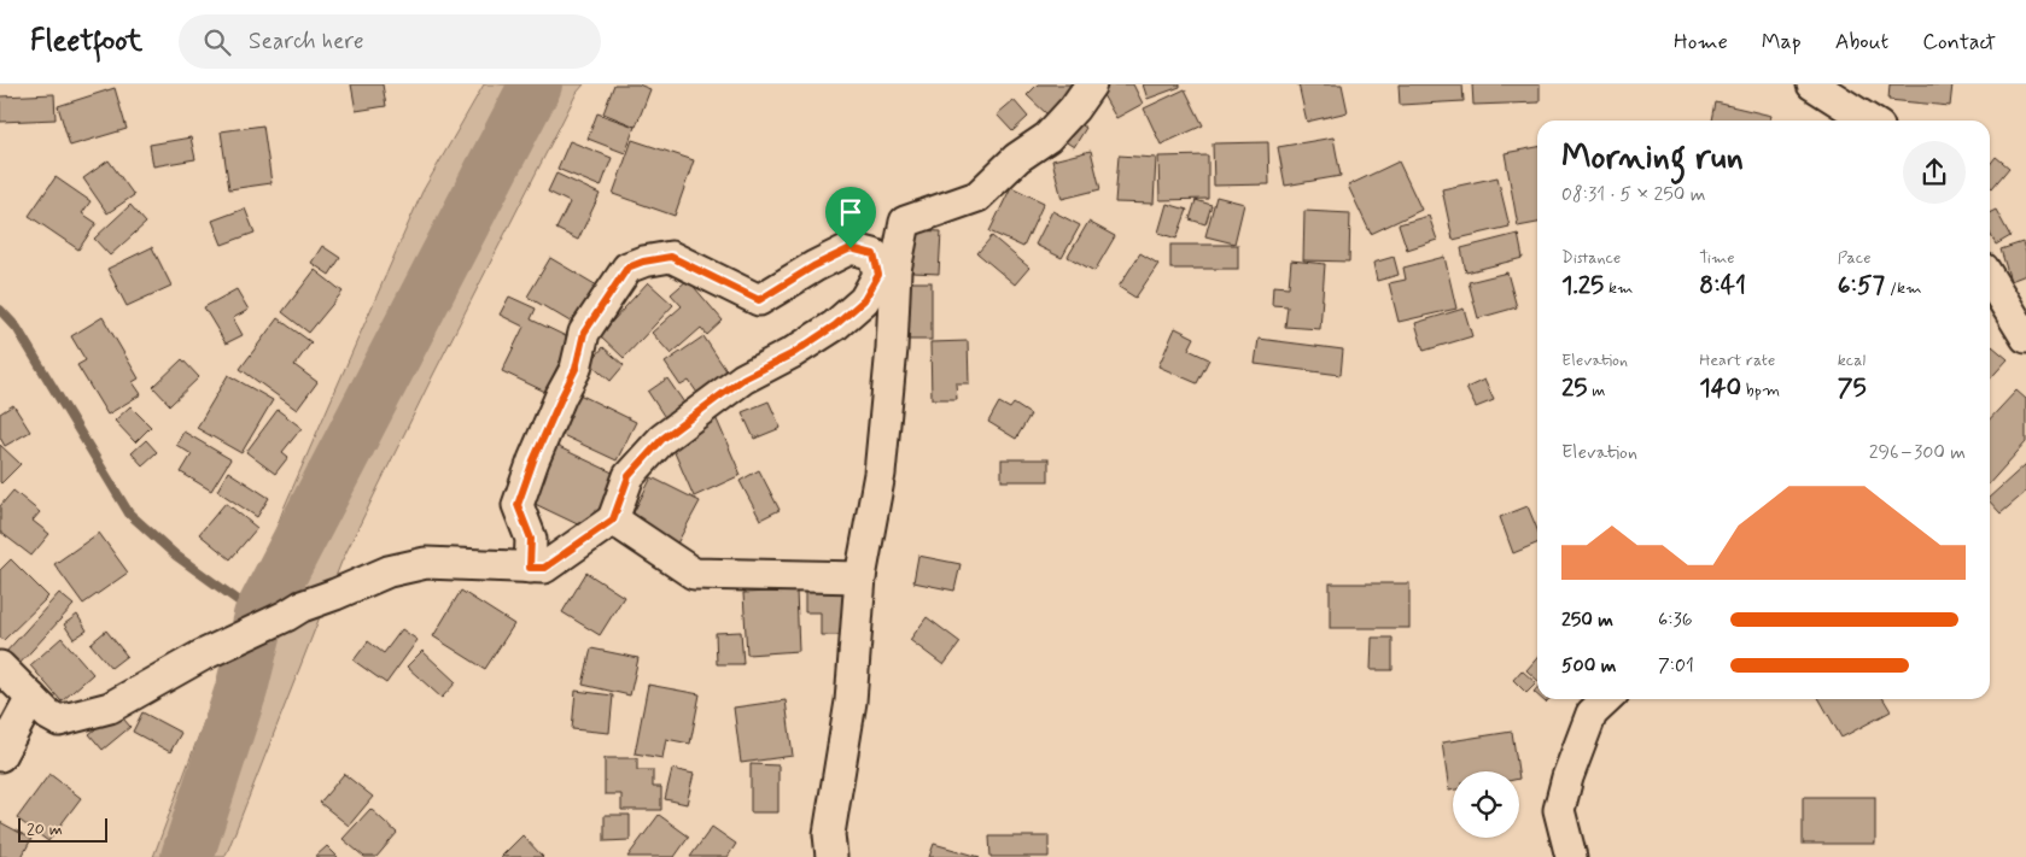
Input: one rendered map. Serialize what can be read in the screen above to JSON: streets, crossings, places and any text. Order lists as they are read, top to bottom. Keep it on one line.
{"scale_bar":"20 m","page":{"header":"Fleetfoot","search":"Search here","nav":["Home","Map","About","Contact"],"heading":["Morning run","08:31 · 5 × 250 m"],"stats":[["Distance","1.25 km"],["Time","8:41"],["Pace","6:57 /km"],["Elevation","25 m"],["Heart rate","140 bpm"],["kcal","75"]],"chart":["Elevation","296–300 m"],"list":[{"name":"250 m","note":"6:36"},{"name":"500 m","note":"7:01"}],"scale":"20 m"}}
